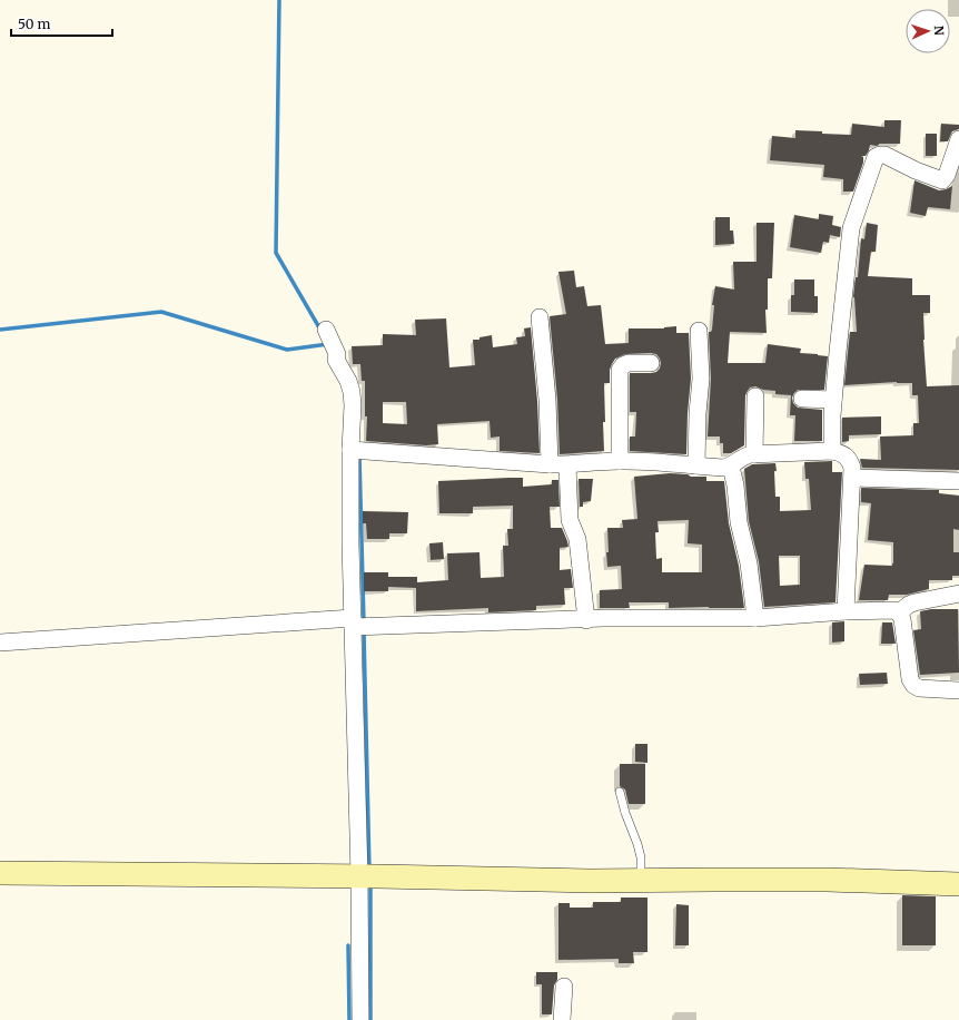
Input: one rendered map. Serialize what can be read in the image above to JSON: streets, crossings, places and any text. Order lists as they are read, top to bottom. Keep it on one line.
{"scale_bar":"50 m","north":"right"}
